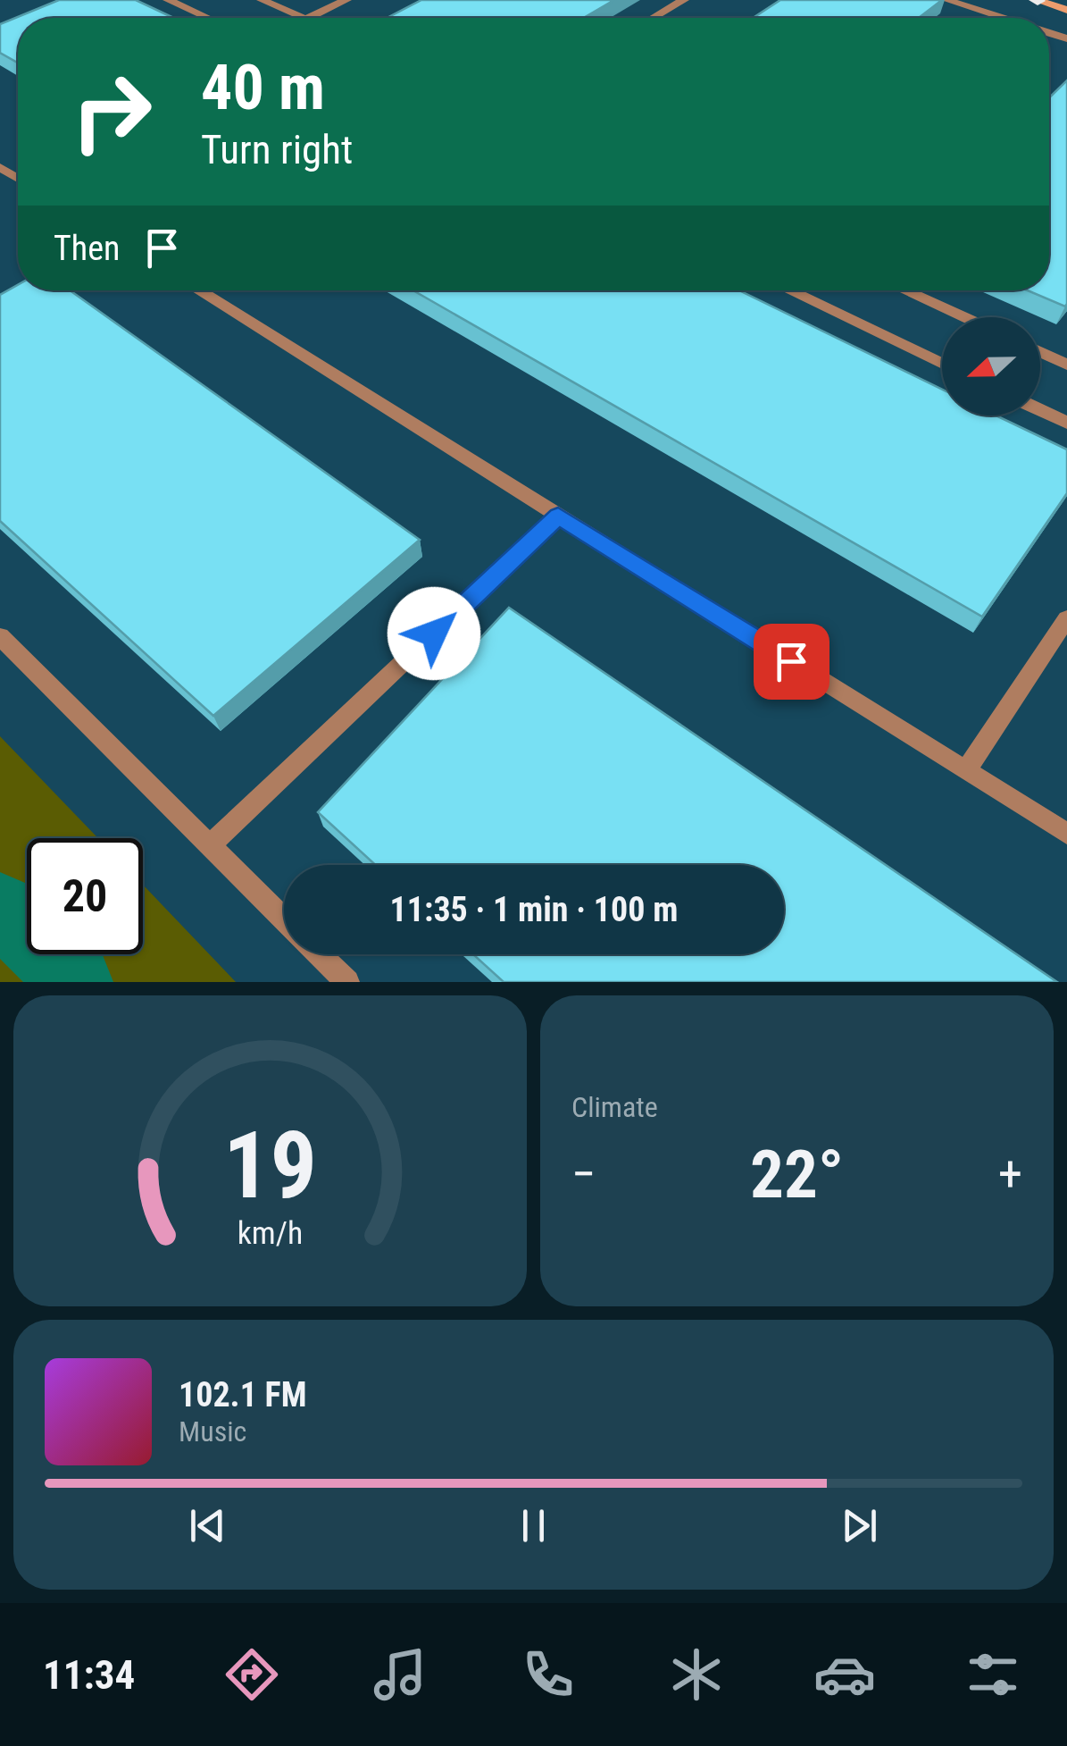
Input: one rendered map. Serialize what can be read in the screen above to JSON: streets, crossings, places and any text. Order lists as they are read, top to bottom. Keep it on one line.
{"north":"left","page":{"turn":["40 m","Turn right"],"then":"Then","limit":"20","trip":"11:35 · 1 min · 100 m","tile":"Climate","heat":["−","22°","+"],"song":["102.1 FM","Music"],"tabs":"11:34","gauge":["19","km/h"]}}
